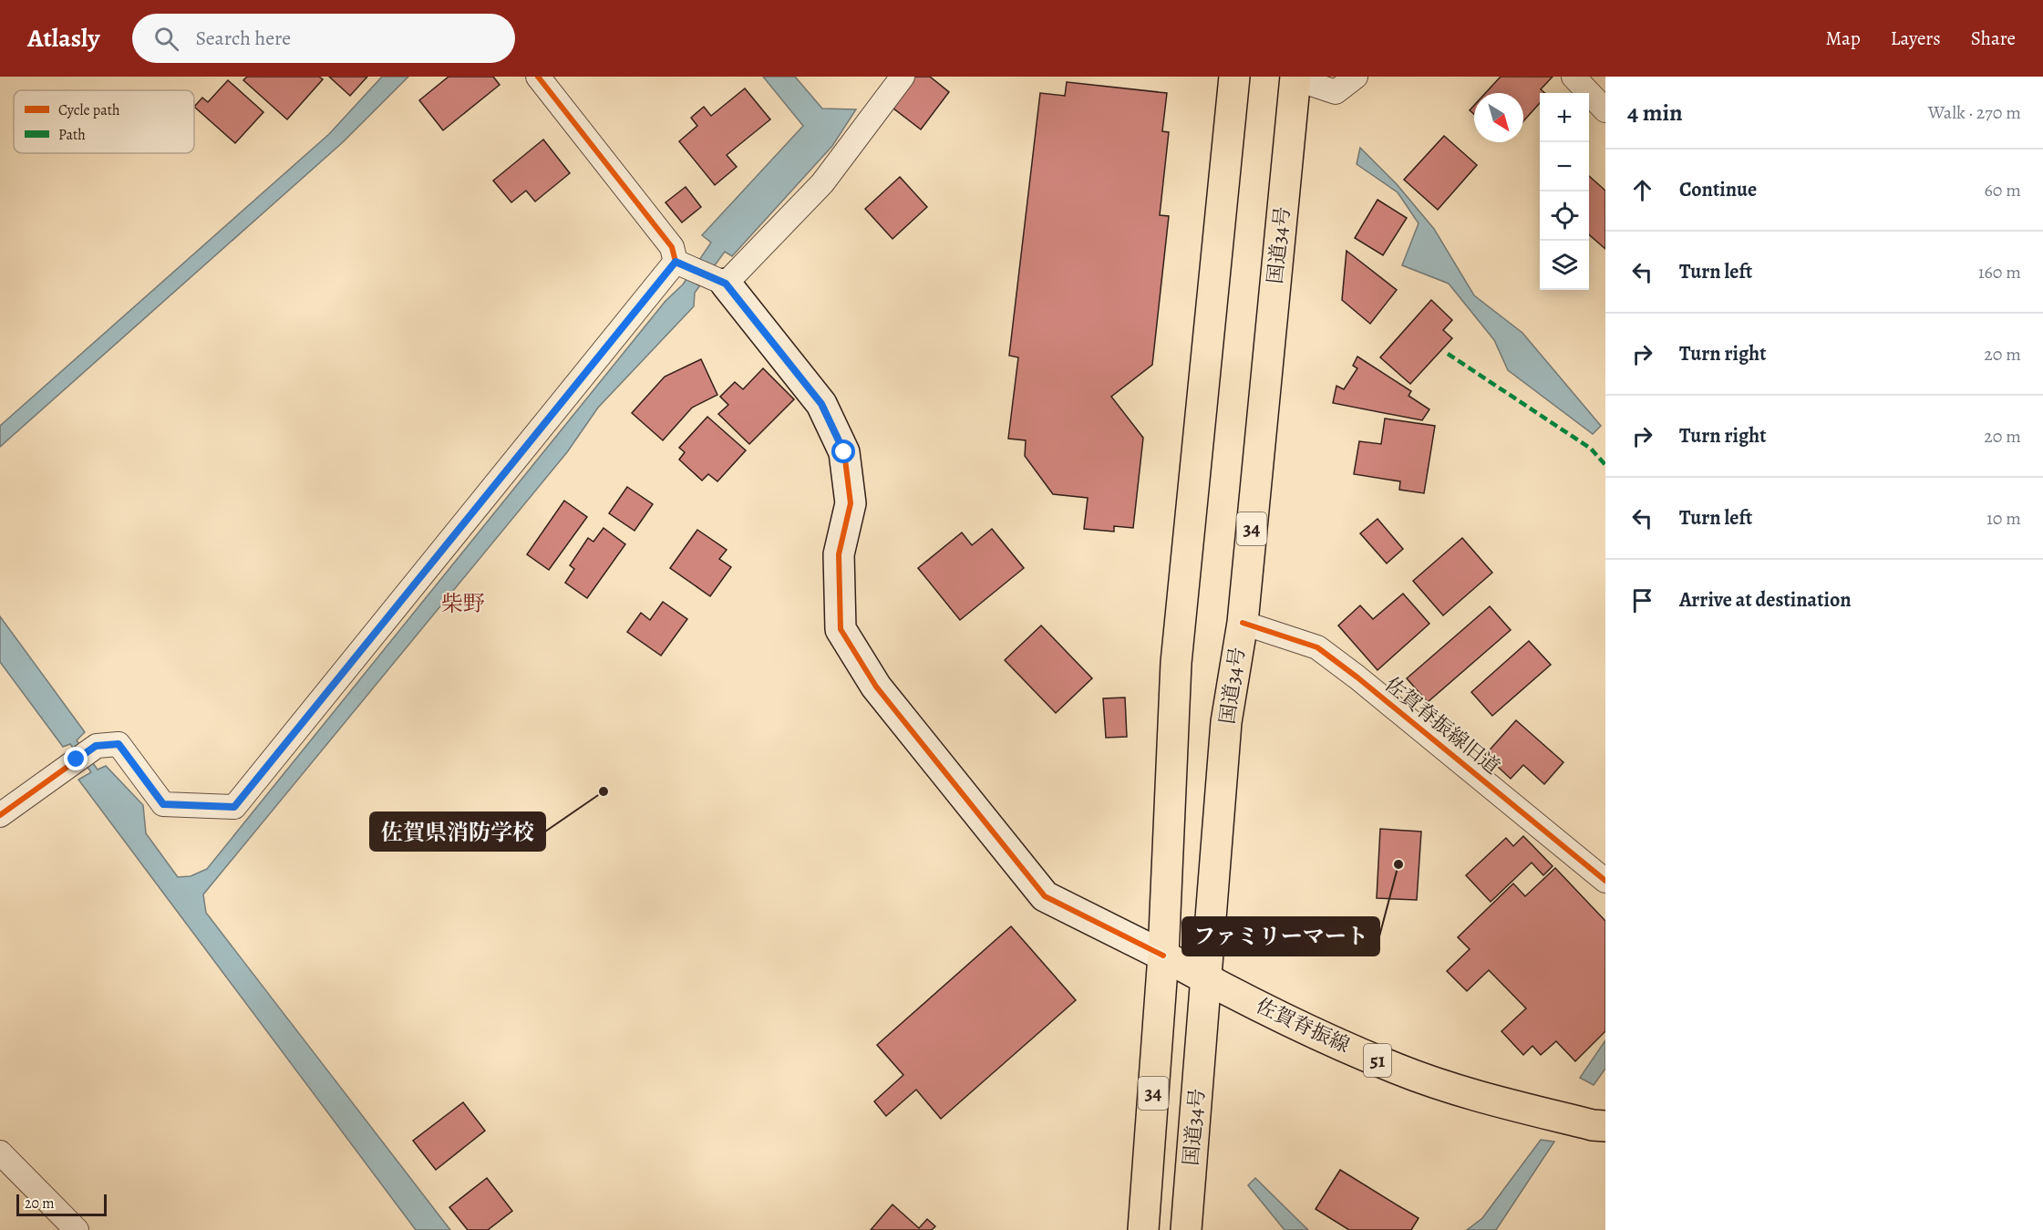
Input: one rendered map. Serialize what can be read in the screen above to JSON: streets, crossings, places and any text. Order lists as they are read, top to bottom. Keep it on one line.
{"streets":{"main road":["国道34号","34","佐賀脊振線","51"],"street":["佐賀脊振線旧道"]},"crossings":[["国道34号","佐賀脊振線旧道"],["国道34号","佐賀脊振線"],["34","佐賀脊振線"]],"districts":["柴野"],"places":["佐賀県消防学校","ファミリーマート"],"legend":["Cycle path","Path"],"scale_bar":"20 m","north":"bottom right","page":{"header":"Atlasly","search":"Search here","nav":["Map","Layers","Share"],"heading":["4 min","Walk · 270 m"],"map_buttons":["+","−"],"list":[["Continue","60 m"],["Turn left","160 m"],["Turn right","20 m"],["Turn right","20 m"],["Turn left","10 m"],"Arrive at destination"],"scale":"20 m"}}
